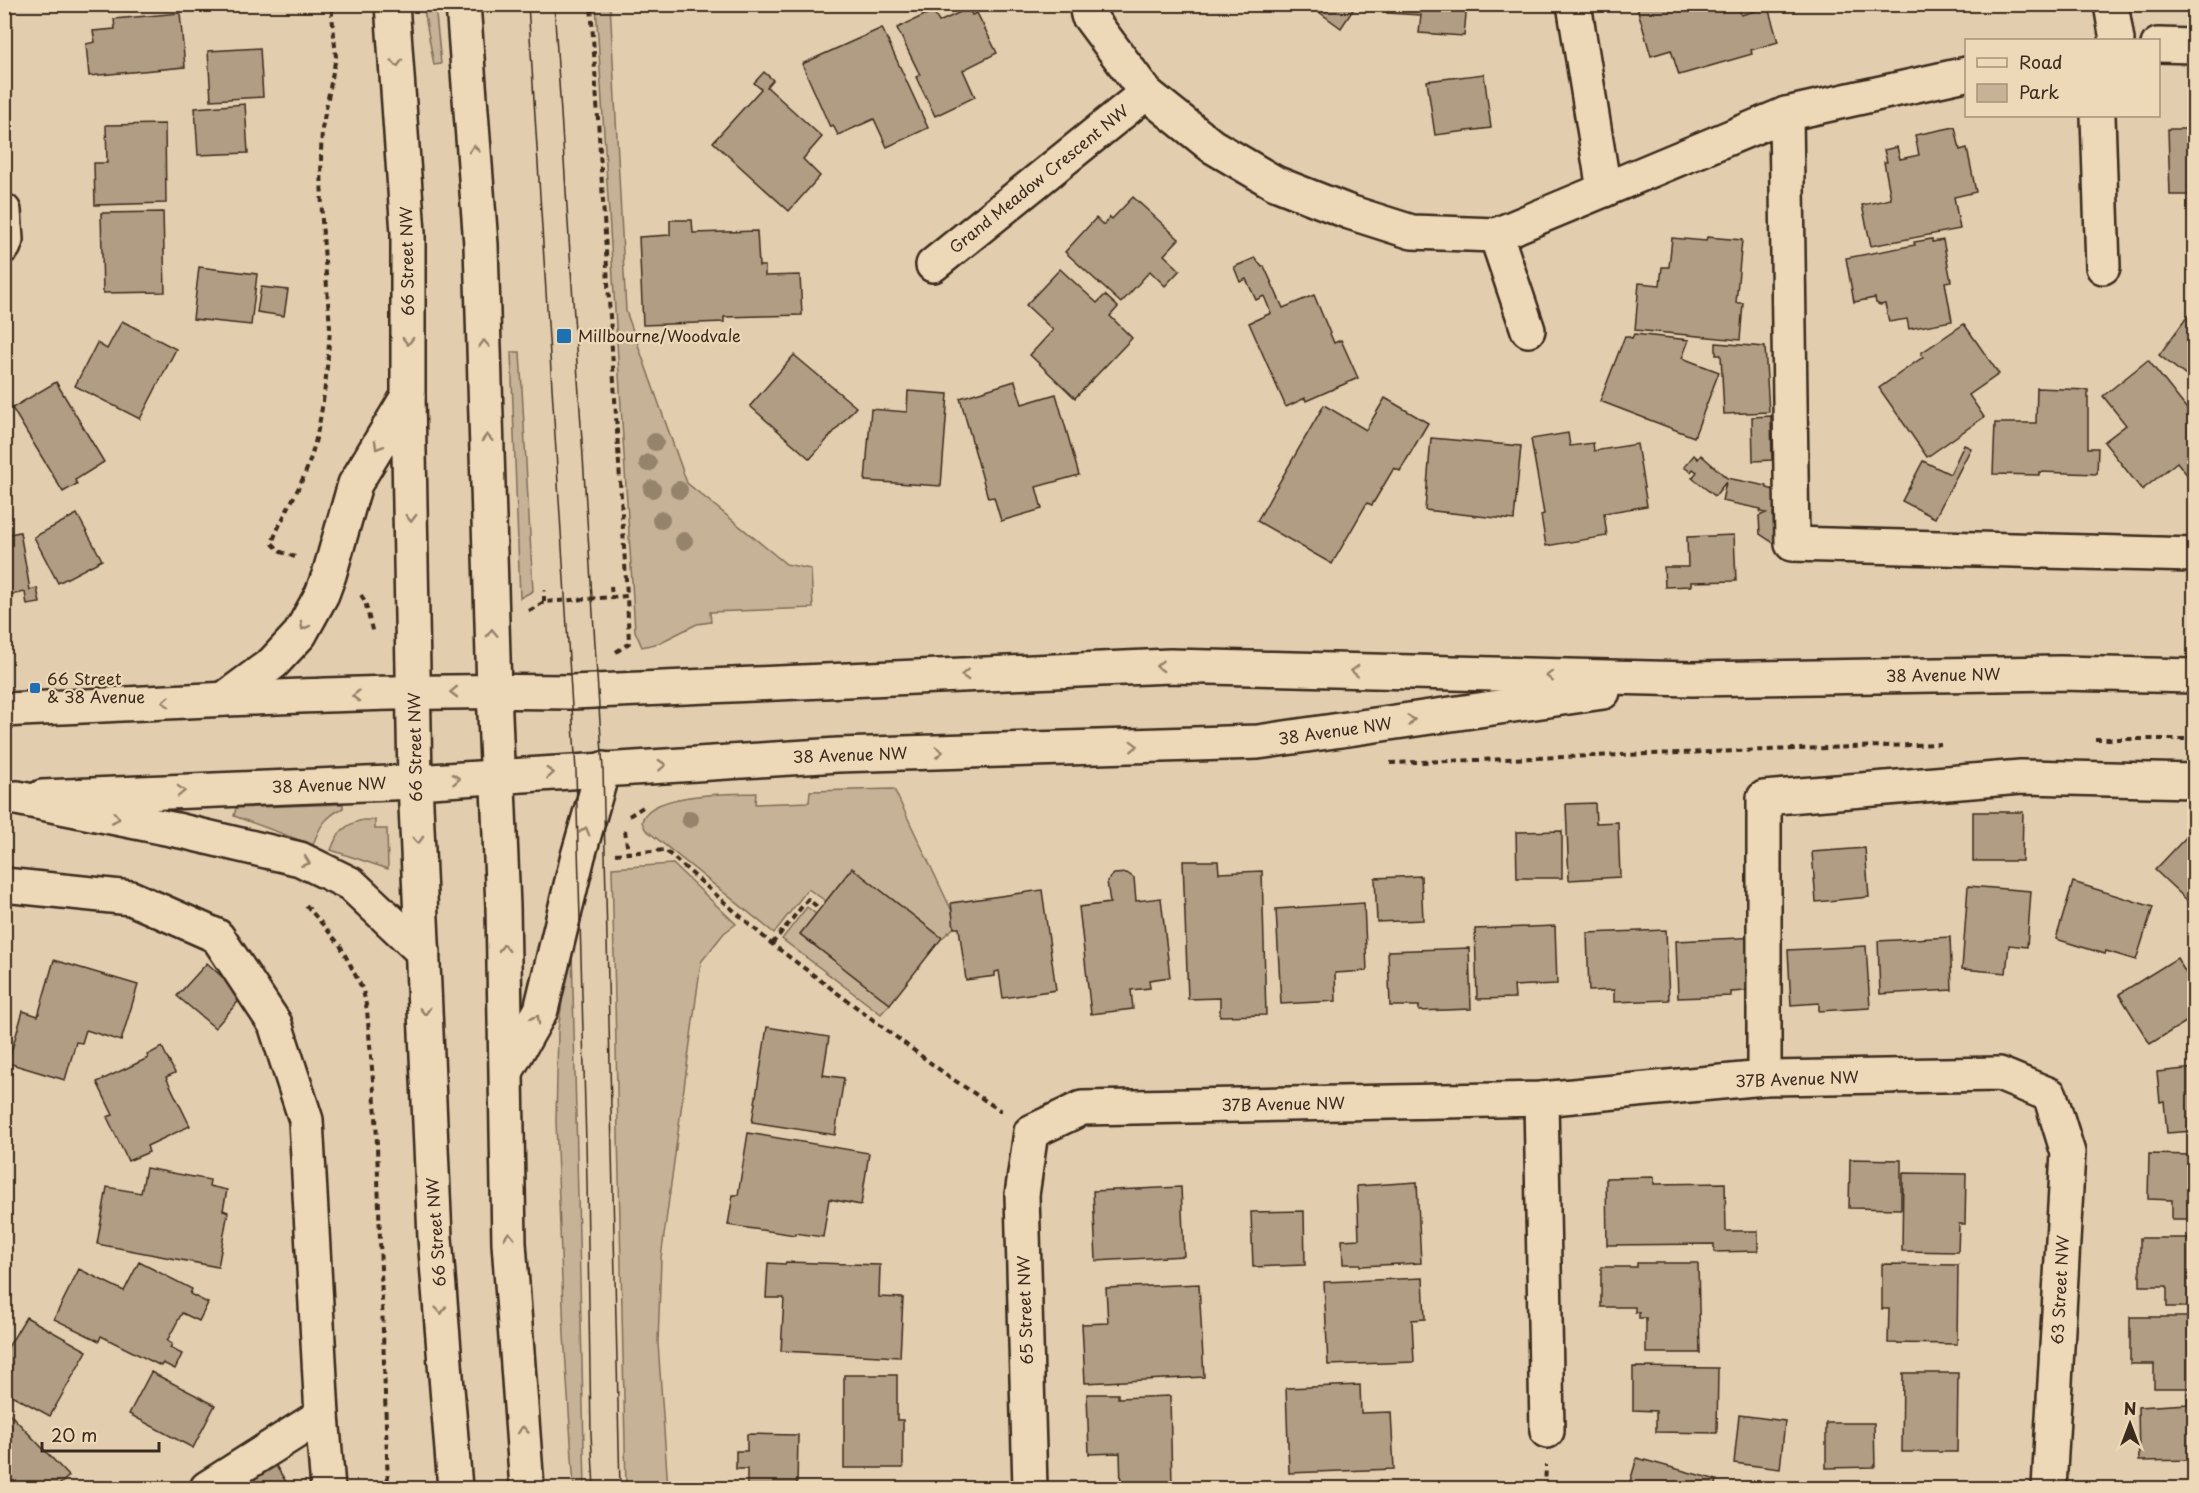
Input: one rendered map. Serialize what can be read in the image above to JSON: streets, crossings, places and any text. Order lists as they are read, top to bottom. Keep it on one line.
{"streets":{"street":["Grand Meadow Crescent NW","66 Street NW","38 Avenue NW","37B Avenue NW","63 Street NW","65 Street NW"]},"crossings":[["66 Street NW","38 Avenue NW"],["37B Avenue NW","63 Street NW"],["37B Avenue NW","65 Street NW"]],"places":{"transit":["Millbourne/Woodvale","66 Street & 38 Avenue"]},"legend":["Road","Park"],"scale_bar":"20 m","north":"top"}
